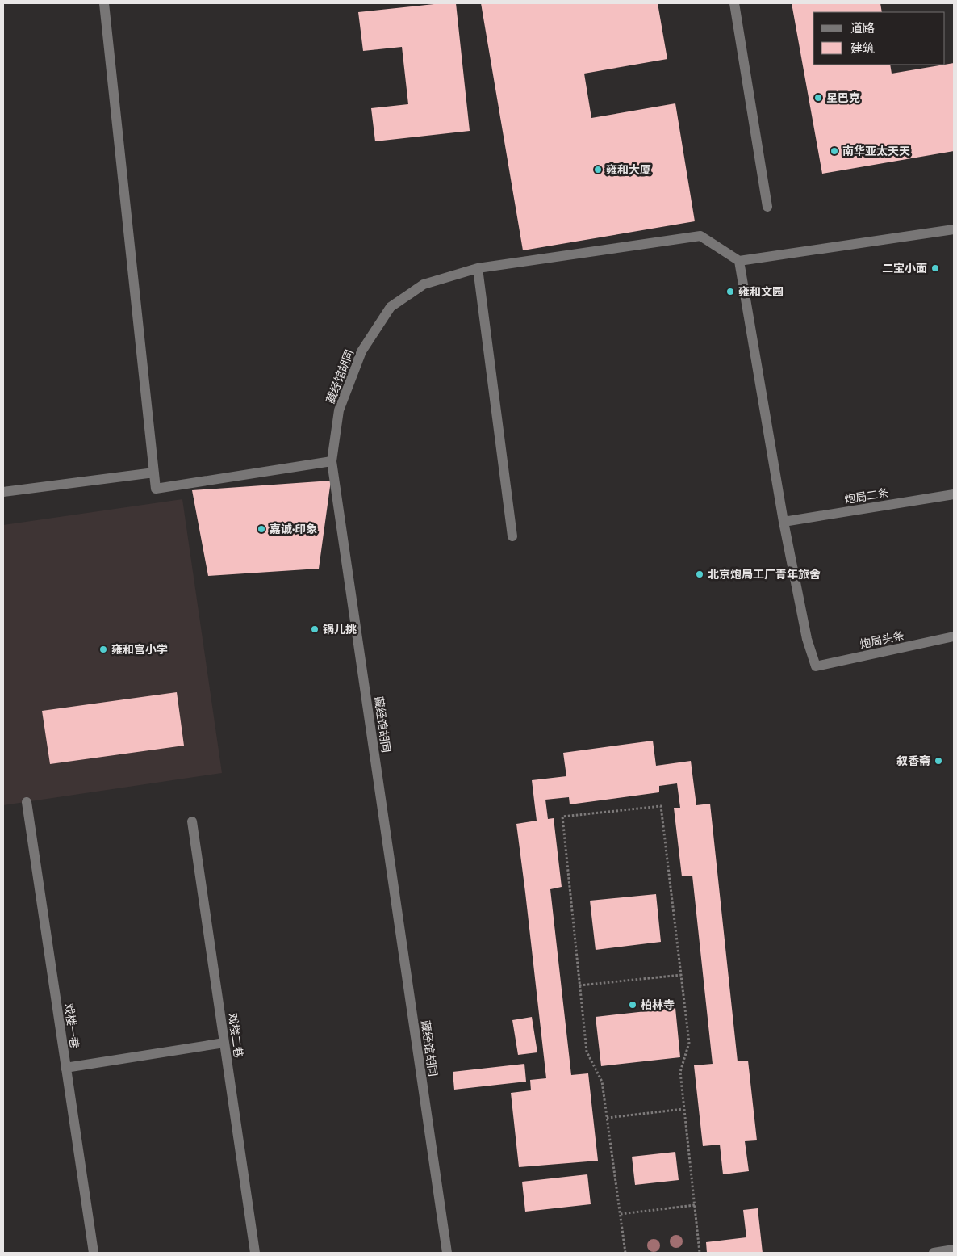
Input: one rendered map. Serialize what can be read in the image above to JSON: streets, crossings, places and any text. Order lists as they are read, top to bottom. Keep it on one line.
{"streets":{"street":["藏经馆胡同","炮局二条","炮局头条","戏楼一巷","戏楼二巷"]},"crossings":[["炮局二条","炮局头条"]],"places":["星巴克","南华亚太天天","雍和大厦","二宝小面","雍和文园","嘉诚·印象","北京炮局工厂青年旅舍","锅儿挑","雍和宫小学","叙香斋","柏林寺"],"legend":["道路","建筑"]}
